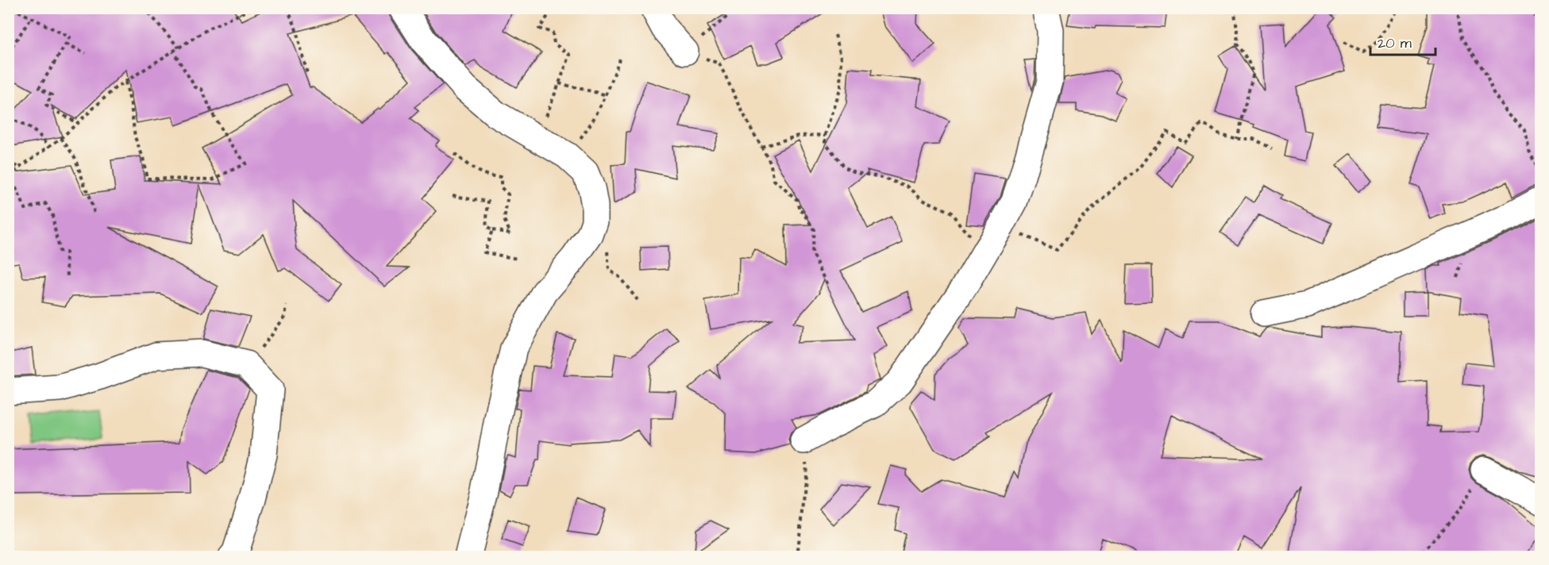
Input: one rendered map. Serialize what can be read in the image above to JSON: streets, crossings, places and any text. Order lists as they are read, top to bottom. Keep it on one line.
{"scale_bar":"20 m"}
